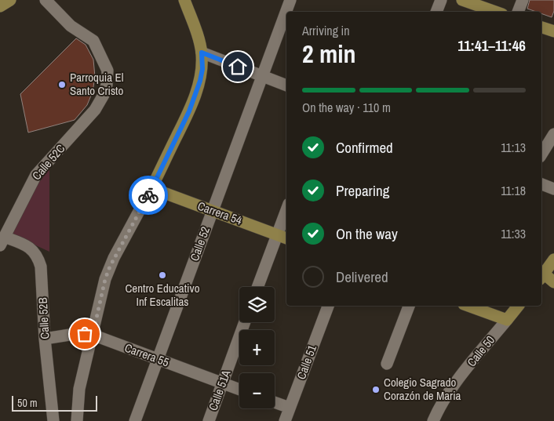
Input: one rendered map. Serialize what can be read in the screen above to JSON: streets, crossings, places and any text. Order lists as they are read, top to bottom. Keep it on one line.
{"streets":{"main road":["Carrera 54","Calle 50"],"street":["Calle 52C","Calle 52","Calle 52B","Carrera 55","Calle 51","Calle 51A"]},"crossings":[["Calle 52C","Calle 52B"],["Carrera 54","Calle 52"],["Calle 52","Carrera 55"],["Calle 52B","Carrera 55"],["Carrera 55","Calle 51A"]],"places":["Parroquia El Santo Cristo","Centro Educativo Inf Escalitas","Colegio Sagrado Corazón de Maria"],"scale_bar":"50 m","page":{"heading":["2 min","Arriving in","11:41–11:46"],"bar":"On the way · 110 m","list":[["Confirmed","11:13"],["Preparing","11:18"],["On the way","11:33"],"Delivered"],"map_buttons":["+","−"],"scale":"50 m"}}
